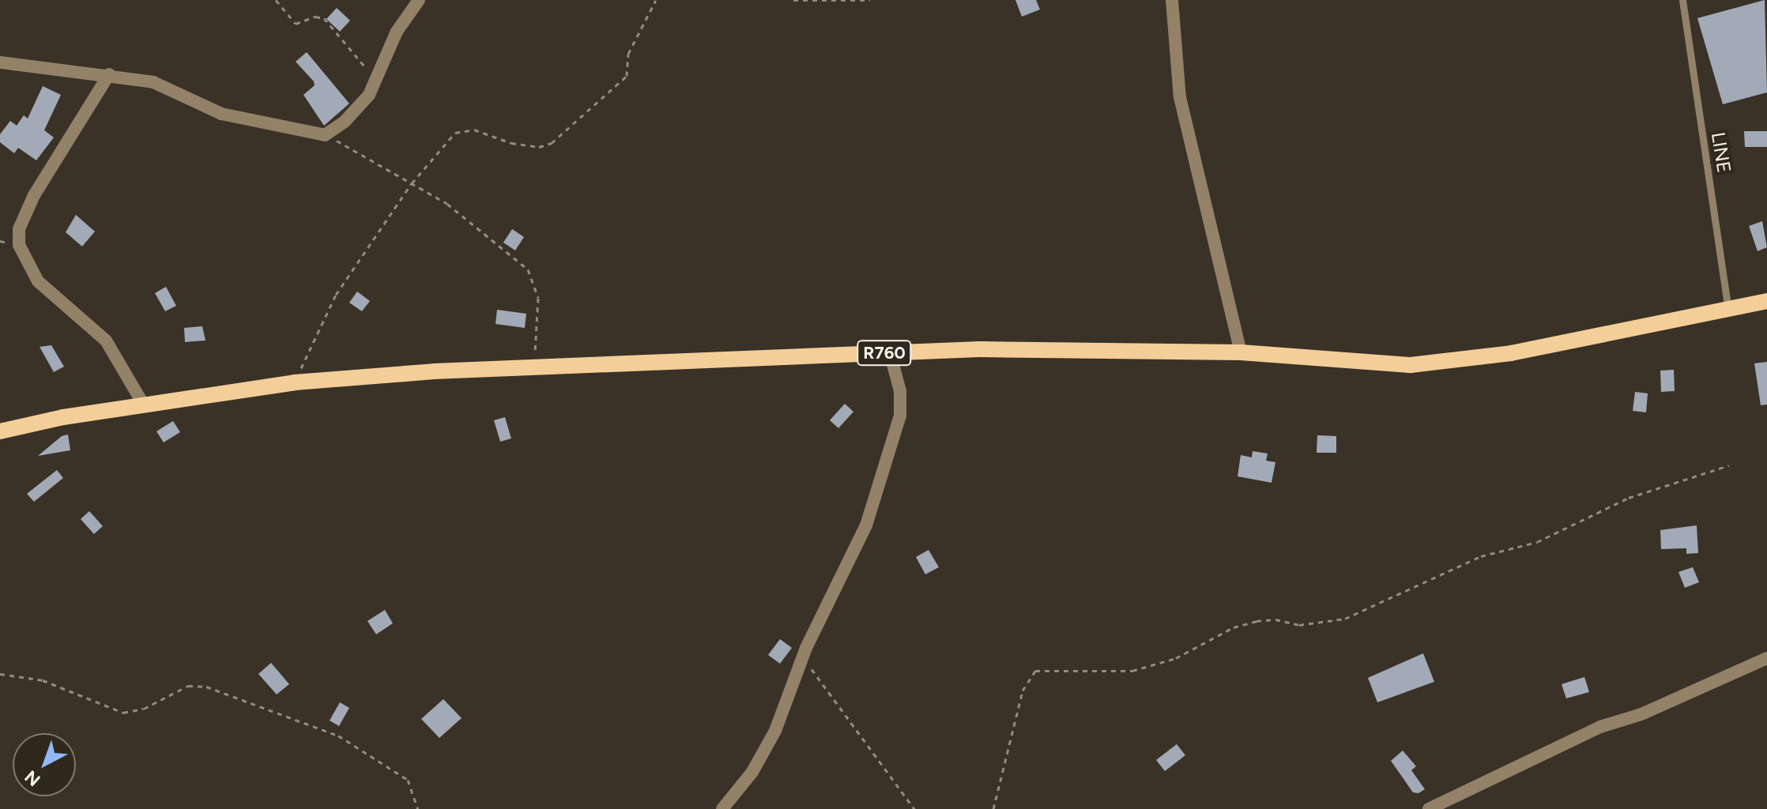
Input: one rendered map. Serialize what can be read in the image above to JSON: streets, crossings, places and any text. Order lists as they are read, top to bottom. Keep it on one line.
{"streets":{"main road":["R760"],"lane":["LINE"]},"crossings":[["LINE","R760"]],"north":"bottom left"}
